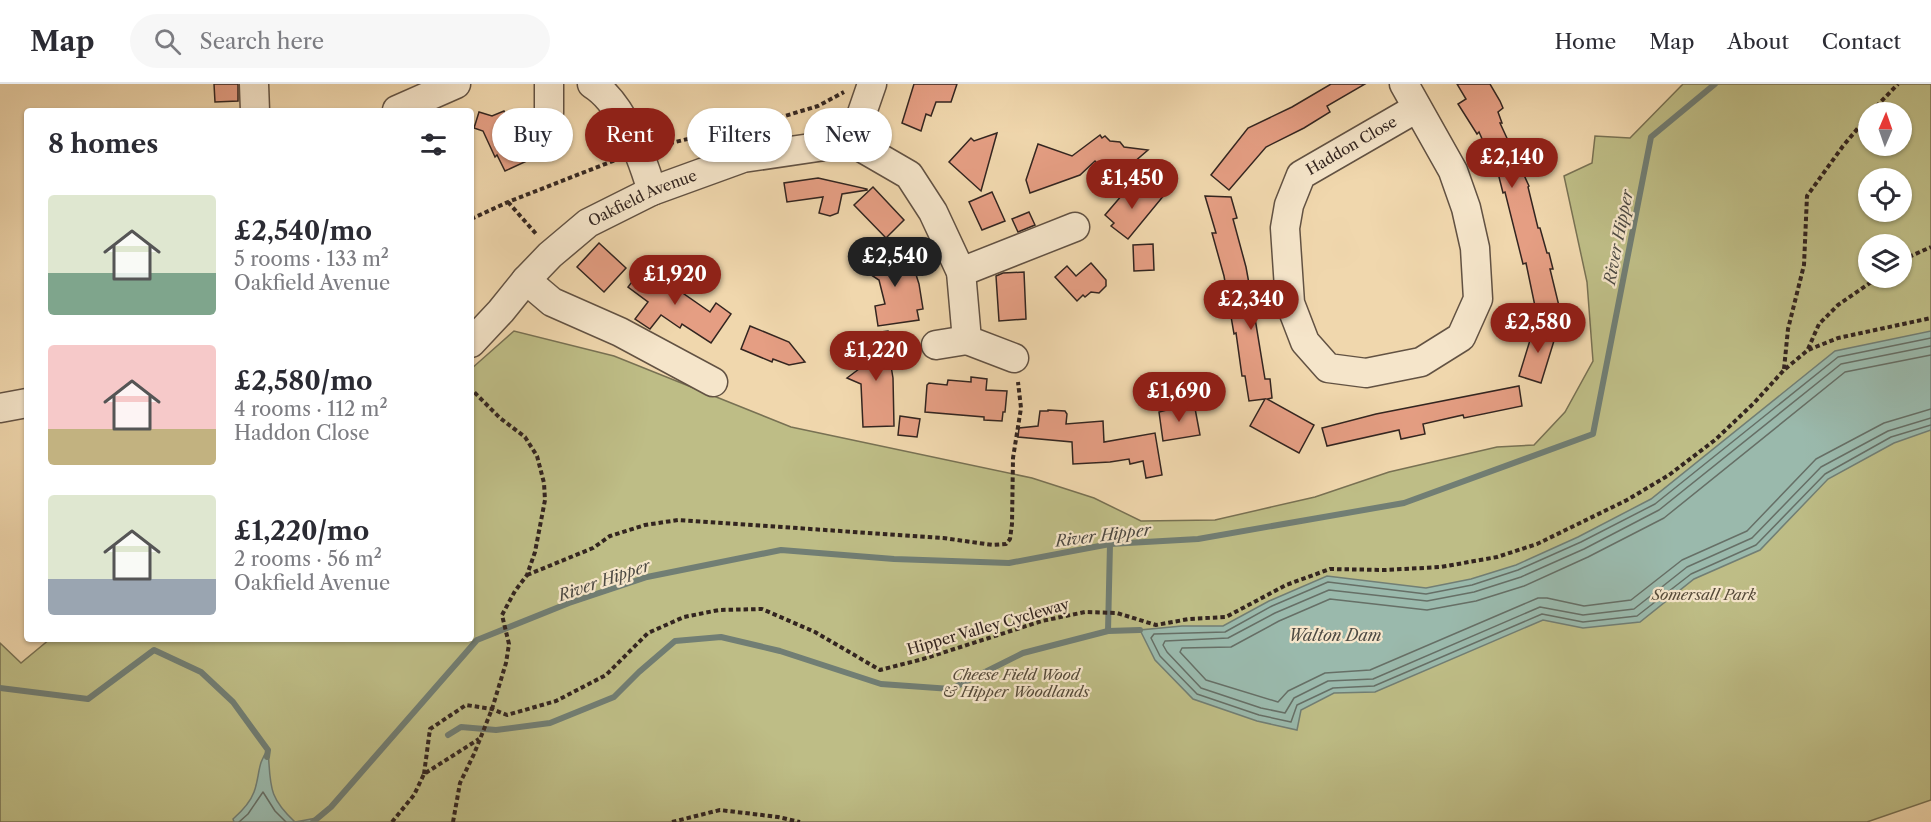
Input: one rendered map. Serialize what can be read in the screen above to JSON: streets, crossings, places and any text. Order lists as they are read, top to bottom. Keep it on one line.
{"streets":{"street":["Haddon Close","Oakfield Avenue"],"path":["Hipper Valley Cycleway"]},"water":["River Hipper","Walton Dam"],"parks":["Somersall Park","Cheese Field Wood & Hipper Woodlands"],"north":"top","page":{"header":"Map","search":"Search here","nav":["Home","Map","About","Contact"],"chip":["Buy","Rent","Filters","New"],"heading":"8 homes","price":["£2,140","£1,450","£2,540","£1,920","£2,340","£2,580","£1,220","£1,690"],"list":[{"name":"£2,540/mo","note":"5 rooms · 133 m² · Oakfield Avenue"},{"name":"£2,580/mo","note":"4 rooms · 112 m² · Haddon Close"},{"name":"£1,220/mo","note":"2 rooms · 56 m² · Oakfield Avenue"}]}}
